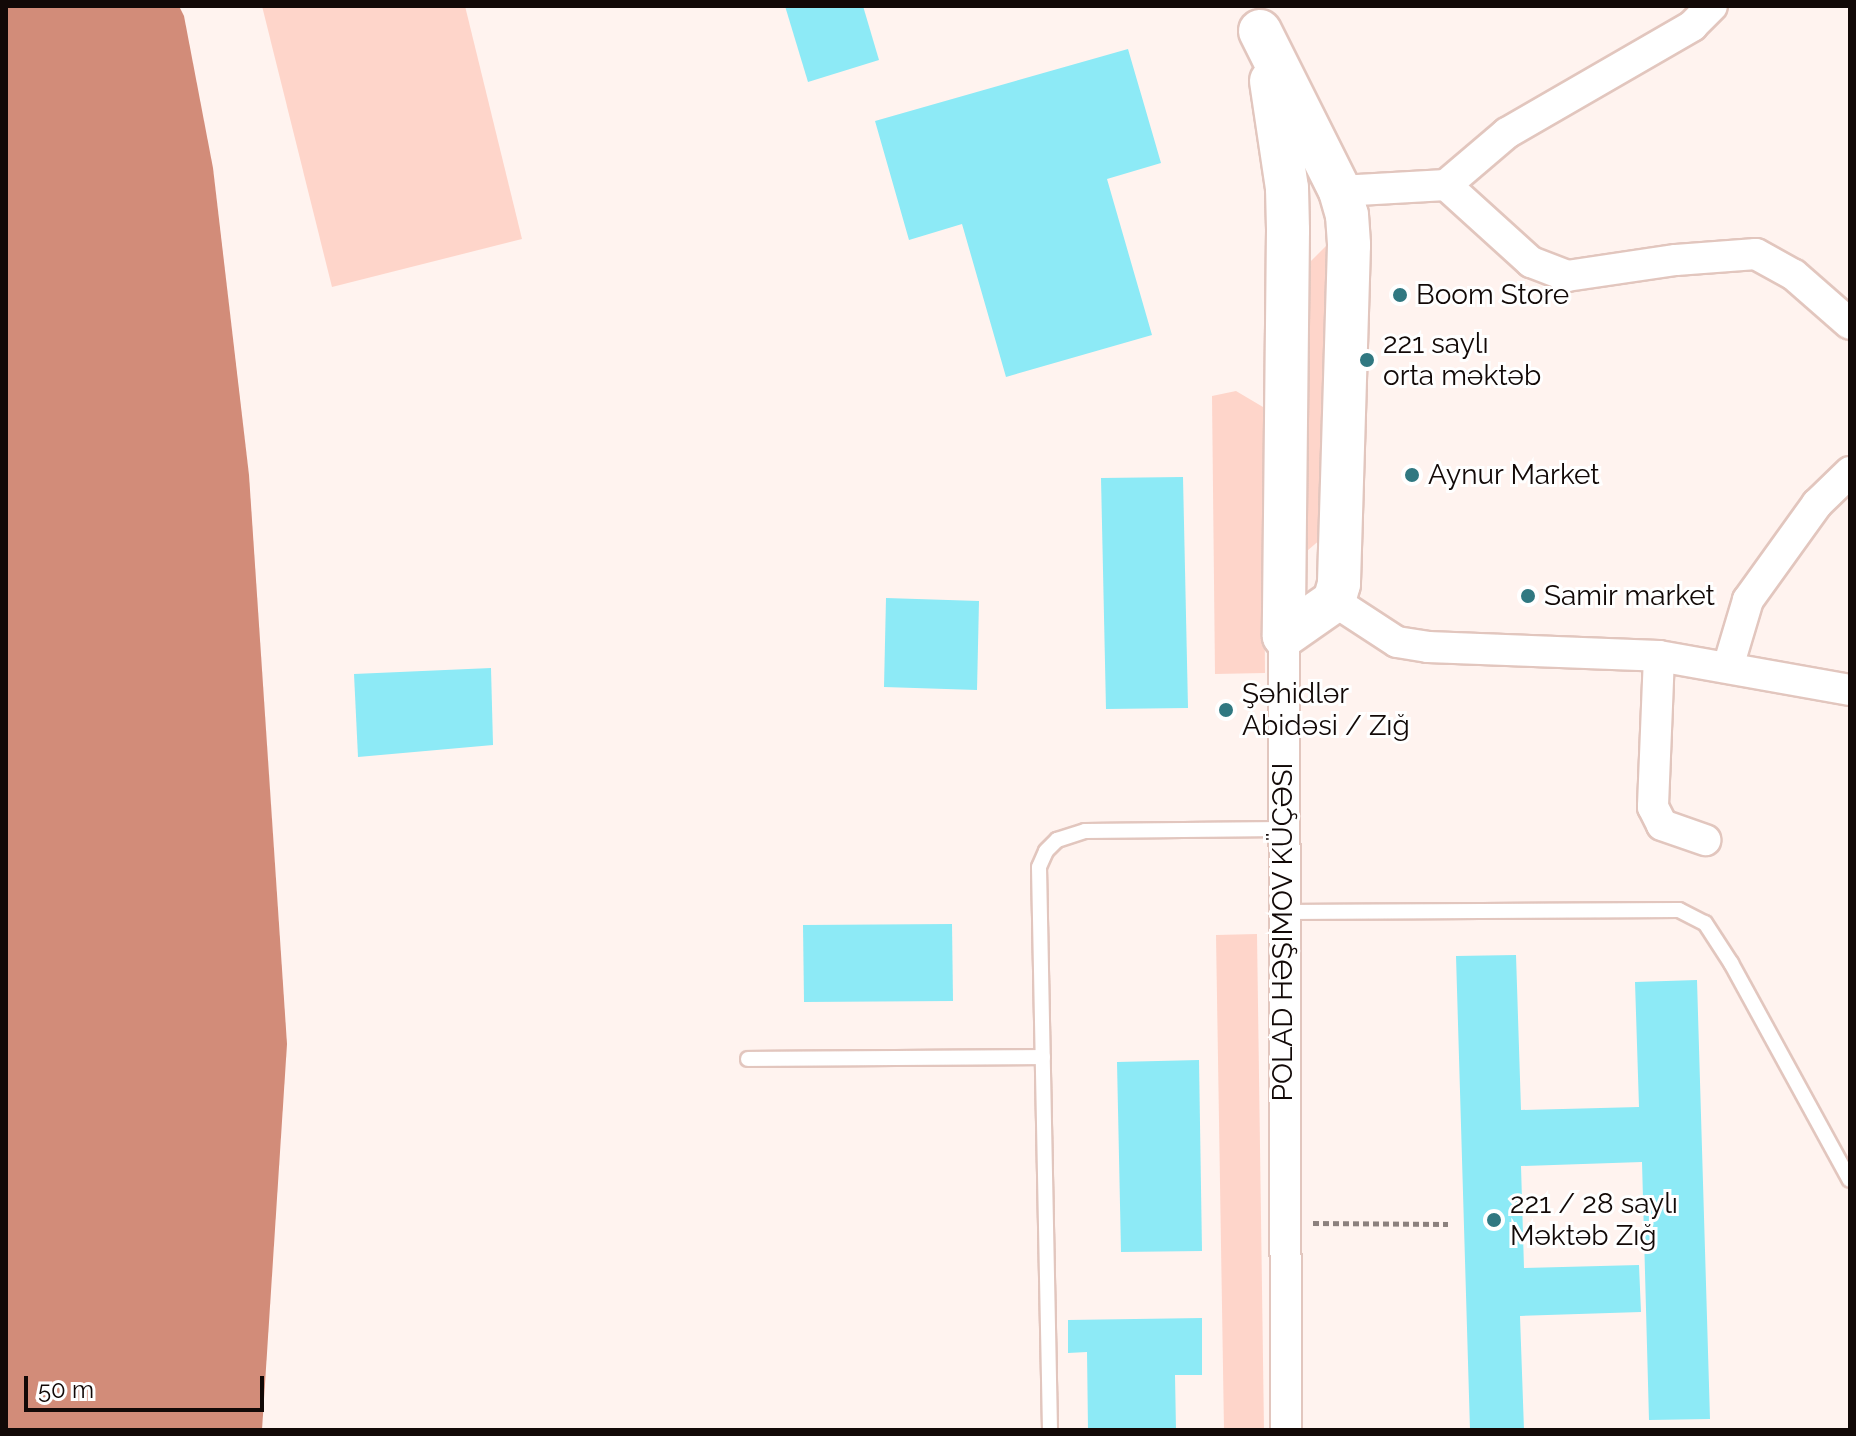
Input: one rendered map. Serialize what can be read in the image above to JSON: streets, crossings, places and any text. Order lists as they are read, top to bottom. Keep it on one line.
{"streets":{"street":["POLAD HƏŞIMOV KÜÇƏSI"]},"places":["Boom Store","221 saylı orta məktəb","Aynur Market","Samir market","Şəhidlər Abidəsi / Zığ","221 / 28 saylı Məktəb Zığ"],"scale_bar":"50 m"}
